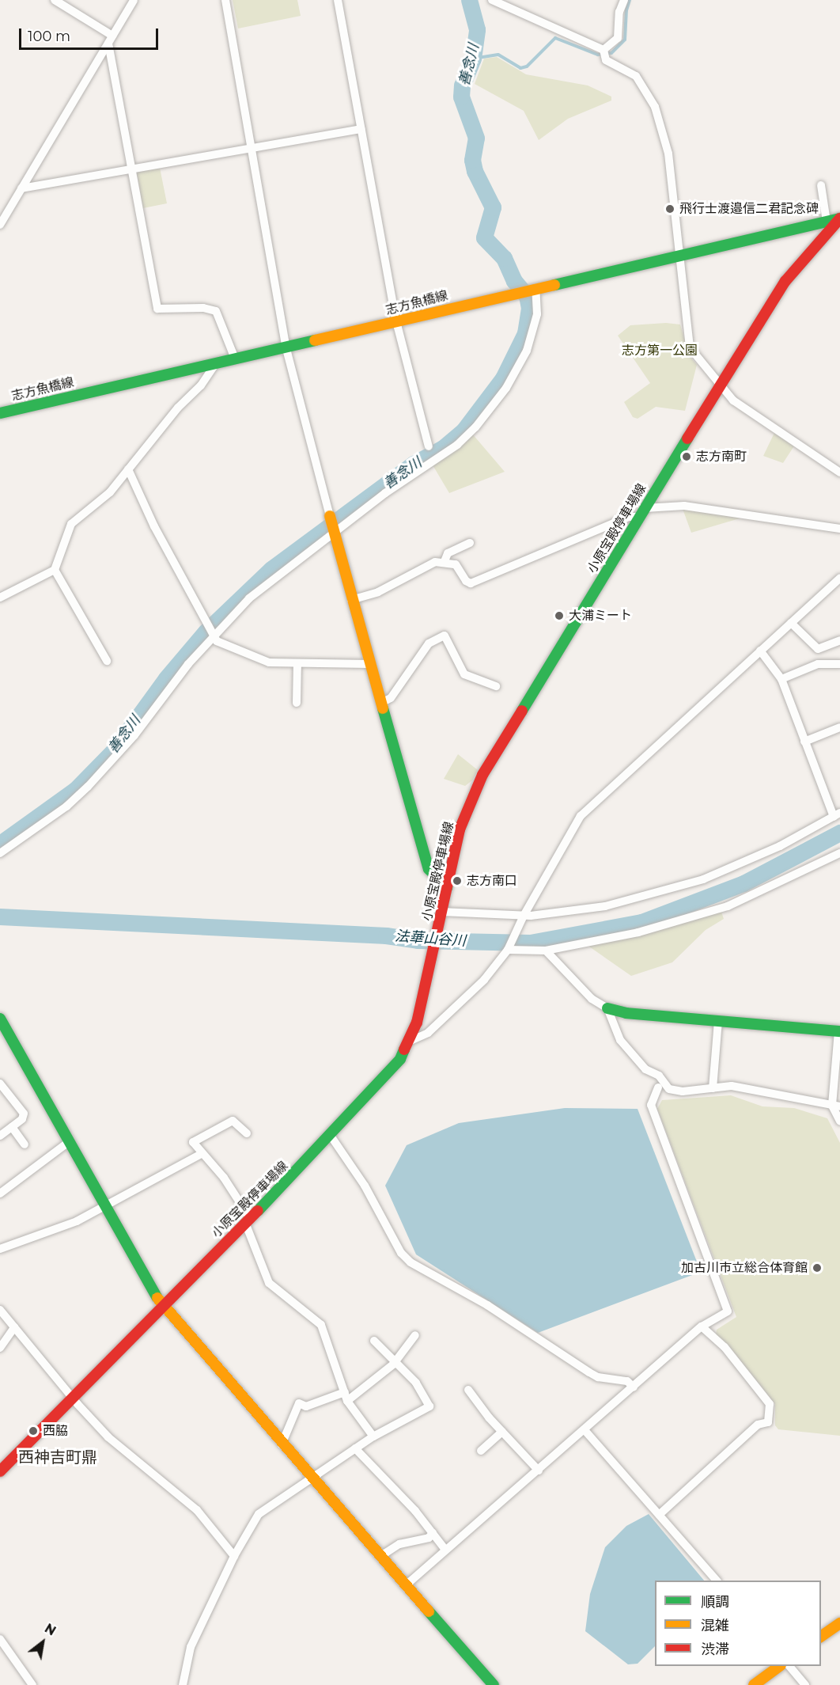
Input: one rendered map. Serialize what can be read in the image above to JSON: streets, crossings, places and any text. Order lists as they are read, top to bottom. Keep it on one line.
{"streets":{"main road":["志方魚橋線","小原宝殿停車場線"]},"crossings":[["志方魚橋線","小原宝殿停車場線"]],"districts":["西神吉町鼎"],"water":["善念川","法華山谷川"],"parks":["志方第一公園"],"places":["飛行士渡邉信二君記念碑","志方南町","大浦ミート","志方南口","加古川市立総合体育館","西脇"],"legend":["順調","混雑","渋滞"],"scale_bar":"100 m","north":"top right"}
